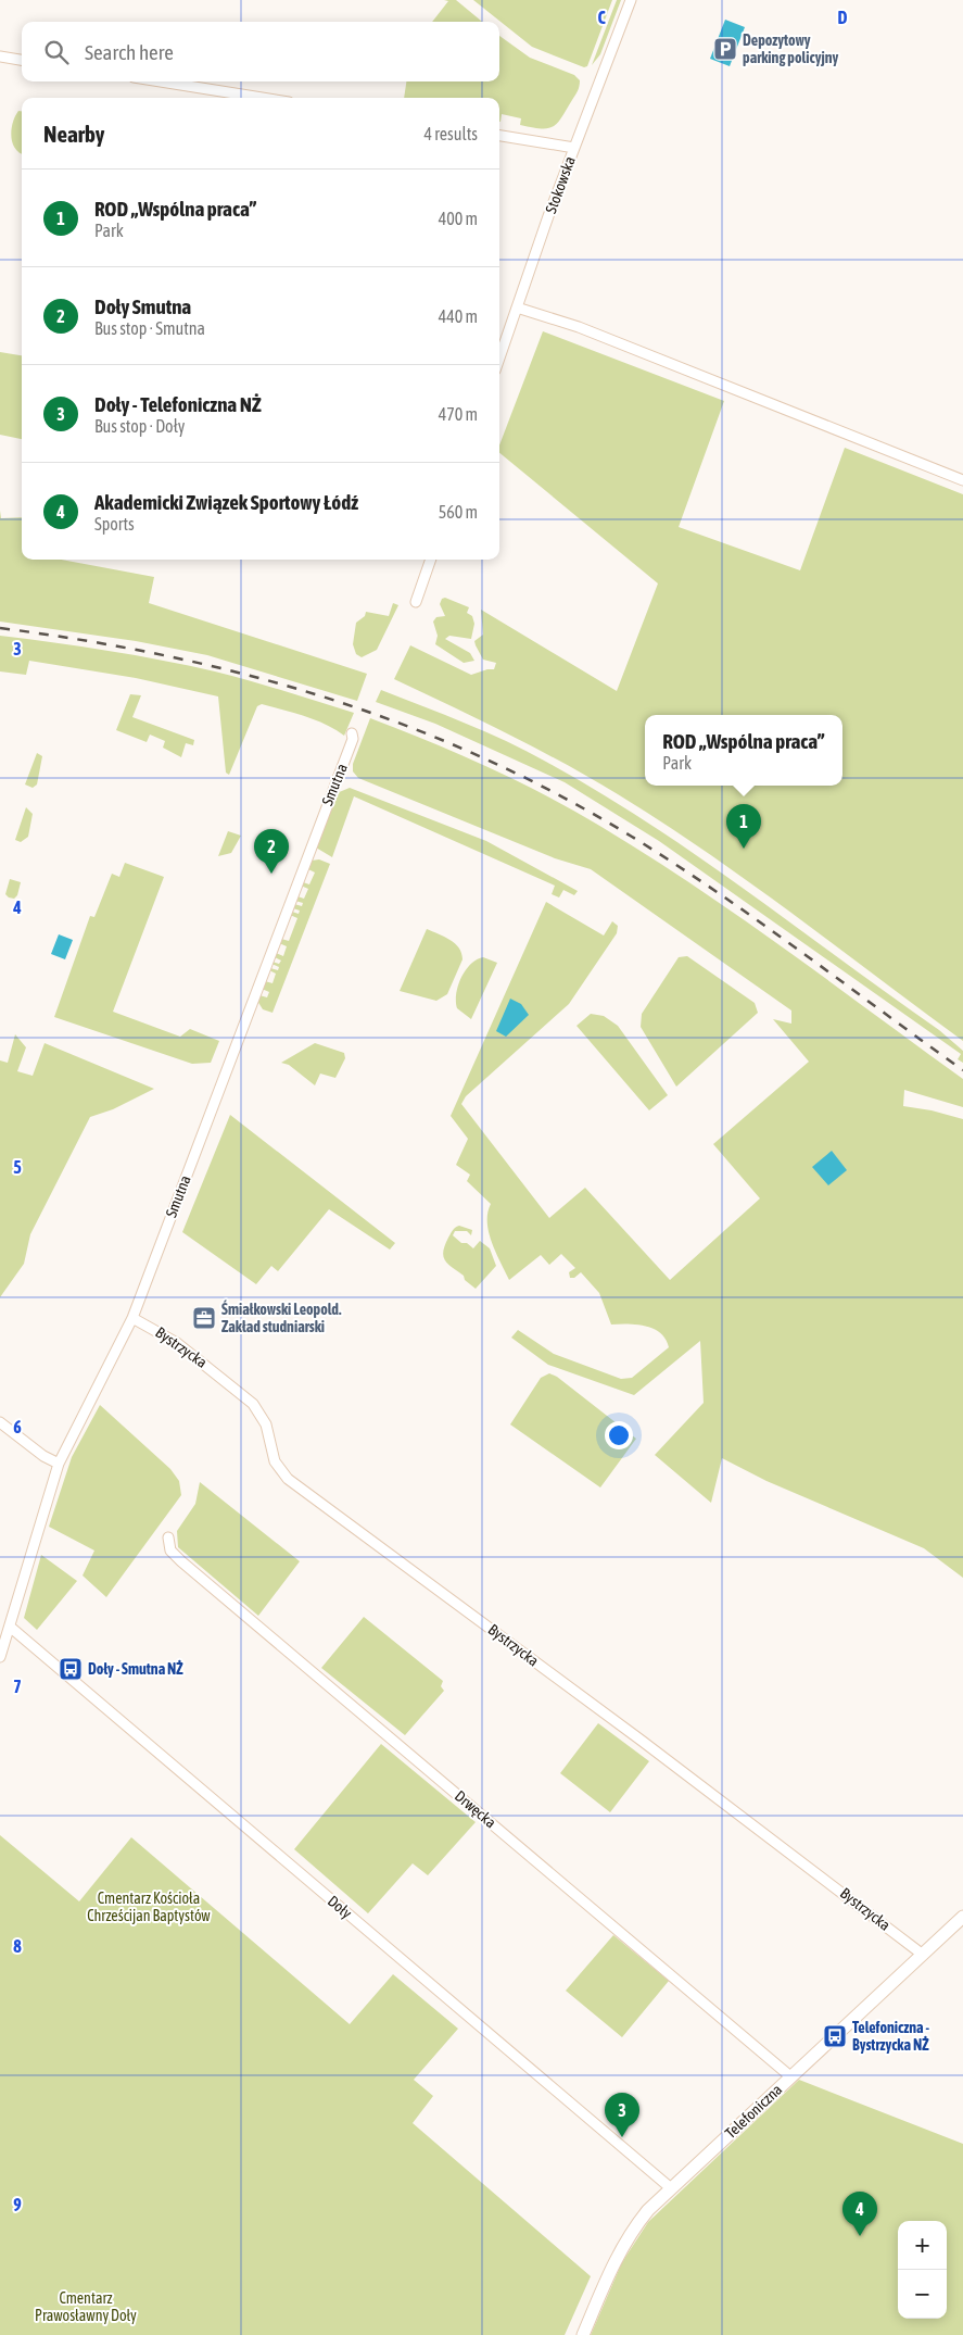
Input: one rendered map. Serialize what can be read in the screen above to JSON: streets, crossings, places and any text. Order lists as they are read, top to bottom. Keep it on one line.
{"streets":{"street":["Stokowska","Smutna","Bystrzycka","Drwęcka","Doły","Telefoniczna"]},"crossings":[["Smutna","Bystrzycka"],["Smutna","Doły"],["Bystrzycka","Telefoniczna"],["Drwęcka","Telefoniczna"],["Doły","Telefoniczna"]],"parks":["Cmentarz Kościoła Chrześcijan Baptystów","Cmentarz Prawosławny Doły"],"places":{"parking":["Depozytowy parking policyjny"],"office":["Śmiałkowski Leopold. Zakład studniarski"],"bus stop":["Doły - Smutna NŻ","Telefoniczna - Bystrzycka NŻ"]},"page":{"search":"Search here","heading":["Nearby","4 results"],"list":[{"mark":"1","name":"ROD „Wspólna praca”","note":"Park","value":"400 m"},{"mark":"2","name":"Doły Smutna","note":"Bus stop · Smutna","value":"440 m"},{"mark":"3","name":"Doły - Telefoniczna NŻ","note":"Bus stop · Doły","value":"470 m"},{"mark":"4","name":"Akademicki Związek Sportowy Łódź","note":"Sports","value":"560 m"}],"popup":["ROD „Wspólna praca”","Park"],"pins":["1","2","3","4"],"map_buttons":["+","−"]},"grid":{"columns":["C","D"],"rows":["3","4","5","6","7","8","9"]}}
